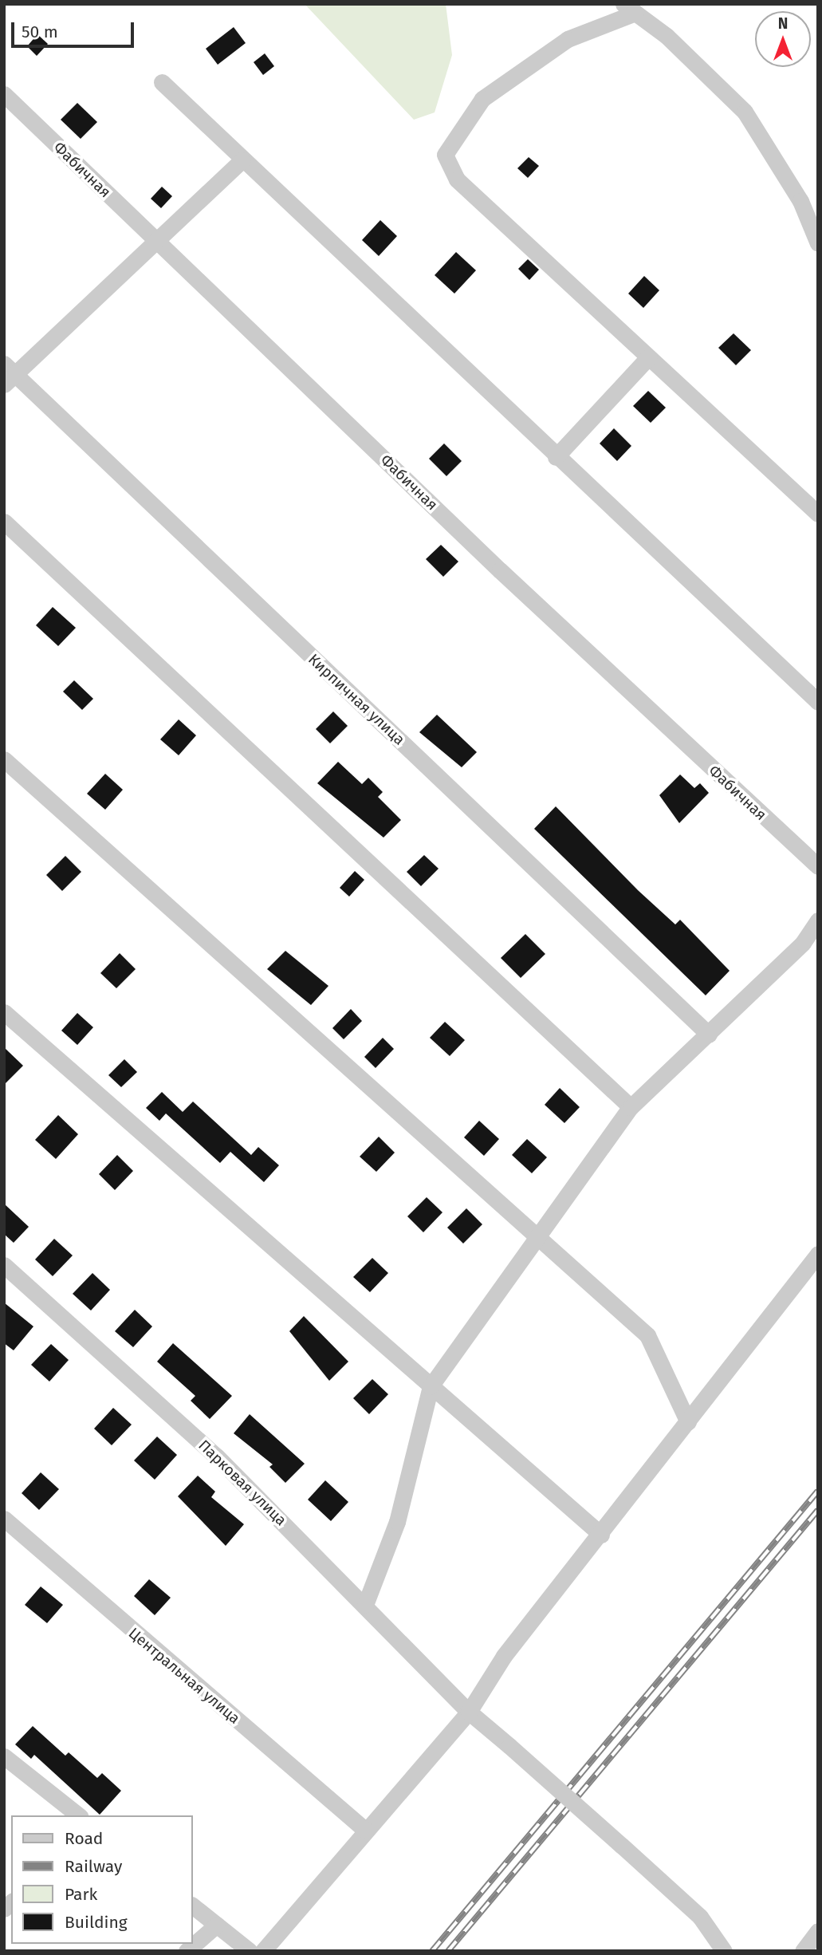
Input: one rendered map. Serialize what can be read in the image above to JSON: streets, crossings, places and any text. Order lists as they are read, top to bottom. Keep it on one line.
{"streets":{"street":["Фабичная","Кирпичная улица","Парковая улица","Центральная улица"]},"legend":["Road","Railway","Park","Building"],"scale_bar":"50 m","north":"top"}
